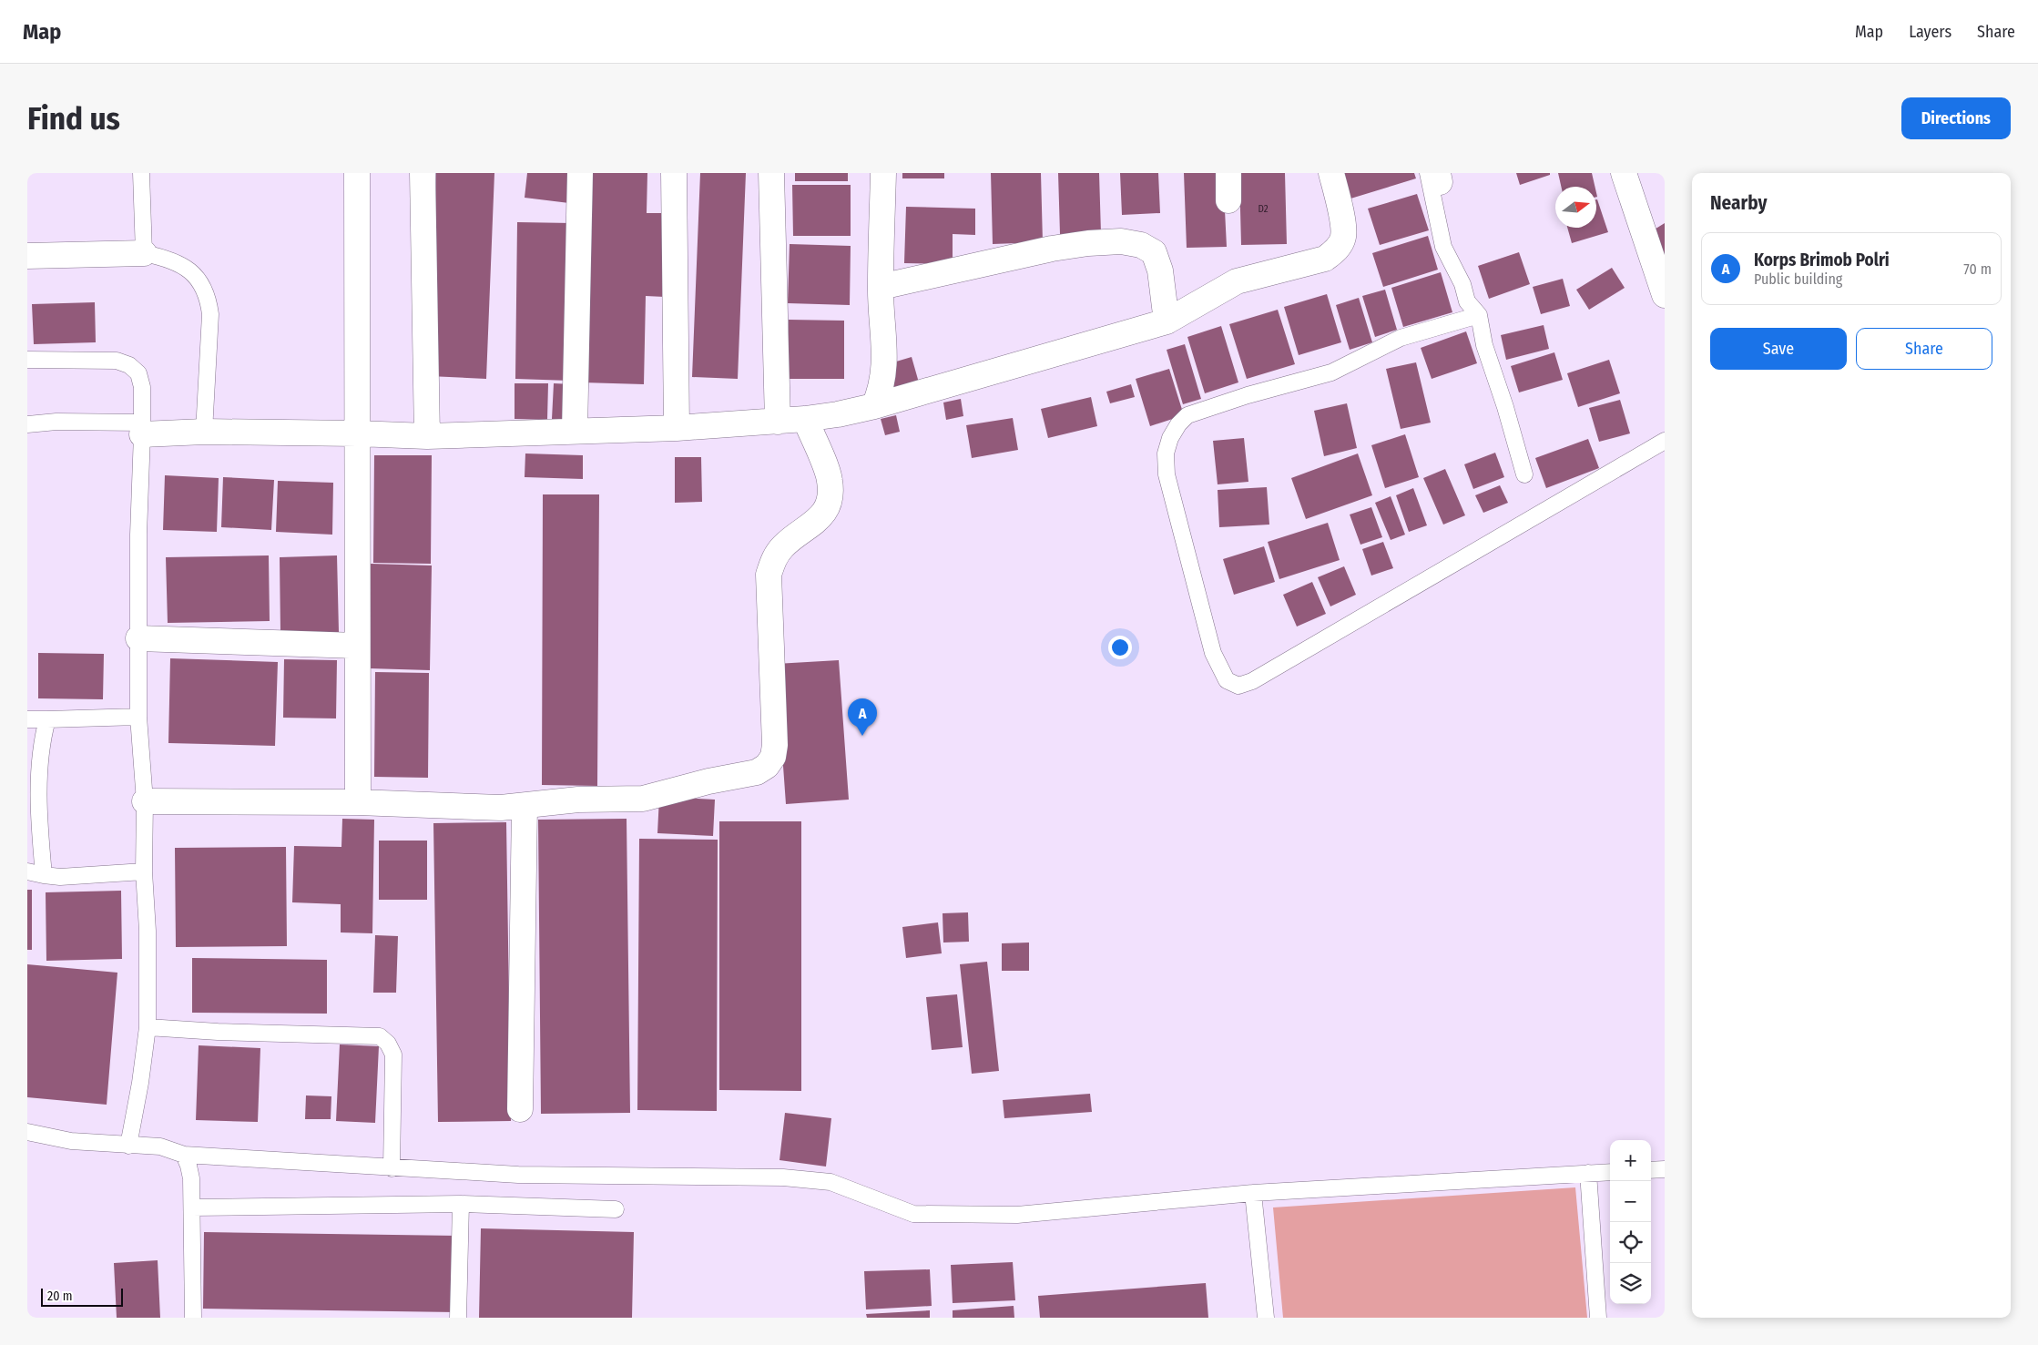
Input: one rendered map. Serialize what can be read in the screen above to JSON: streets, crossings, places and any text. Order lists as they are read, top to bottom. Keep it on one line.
{"house_numbers":["D2"],"scale_bar":"20 m","north":"right","page":{"header":"Map","nav":["Map","Layers","Share"],"buttons":["Directions",["Save","Share"]],"title":"Find us","heading":"Nearby","list":[{"mark":"A","name":"Korps Brimob Polri","note":"Public building","value":"70 m"}],"pins":"A","map_buttons":["+","−"],"scale":"20 m"}}
